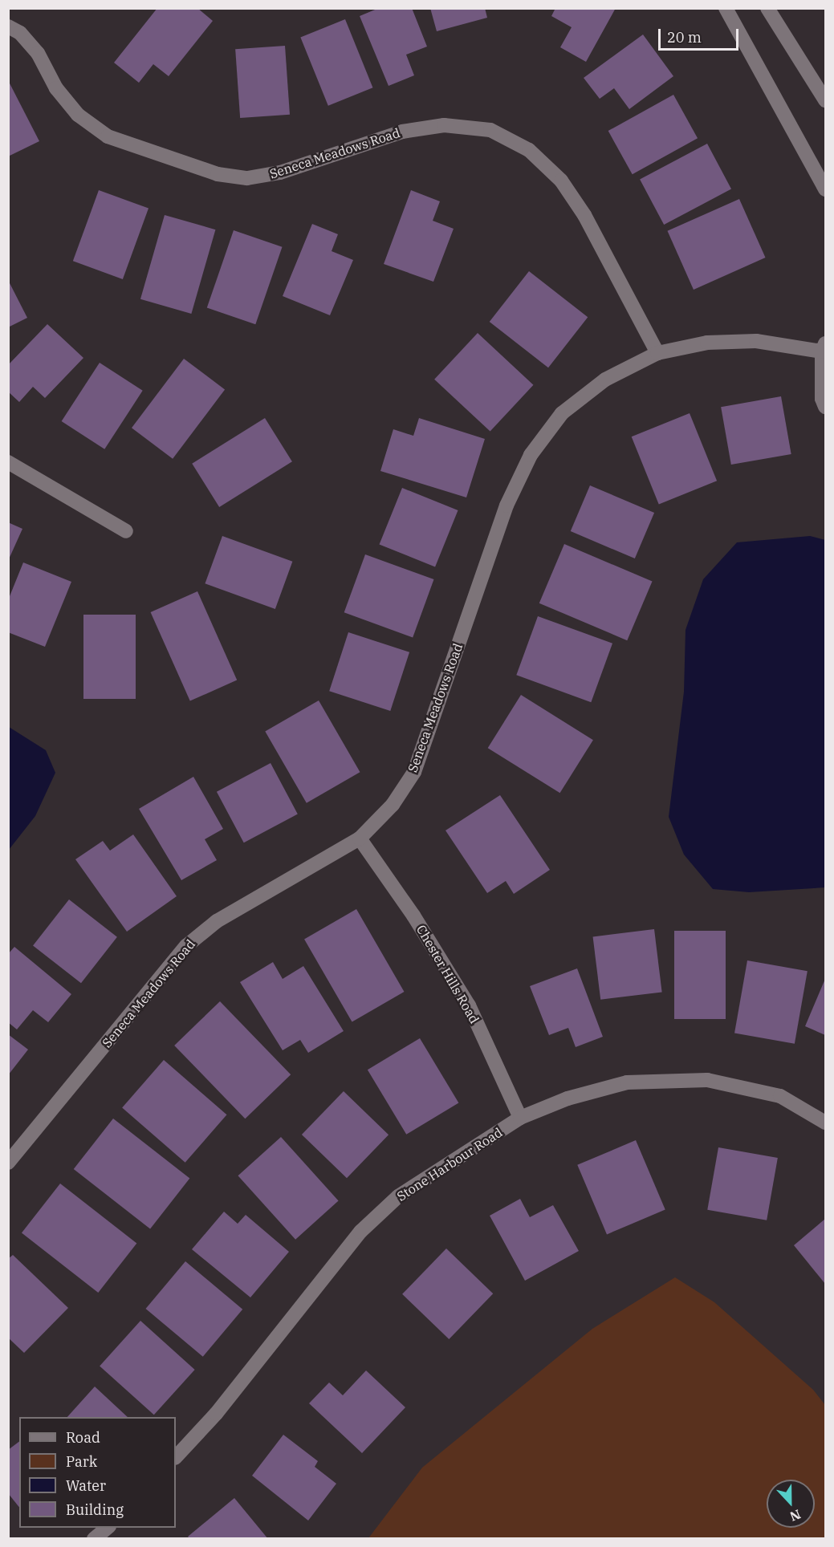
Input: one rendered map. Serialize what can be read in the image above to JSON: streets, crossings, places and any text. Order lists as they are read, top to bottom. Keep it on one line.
{"streets":{"street":["Seneca Meadows Road","Chester Hills Road","Stone Harbour Road"]},"crossings":[["Seneca Meadows Road","Chester Hills Road"],["Chester Hills Road","Stone Harbour Road"]],"legend":["Road","Park","Water","Building"],"scale_bar":"20 m","north":"bottom"}
